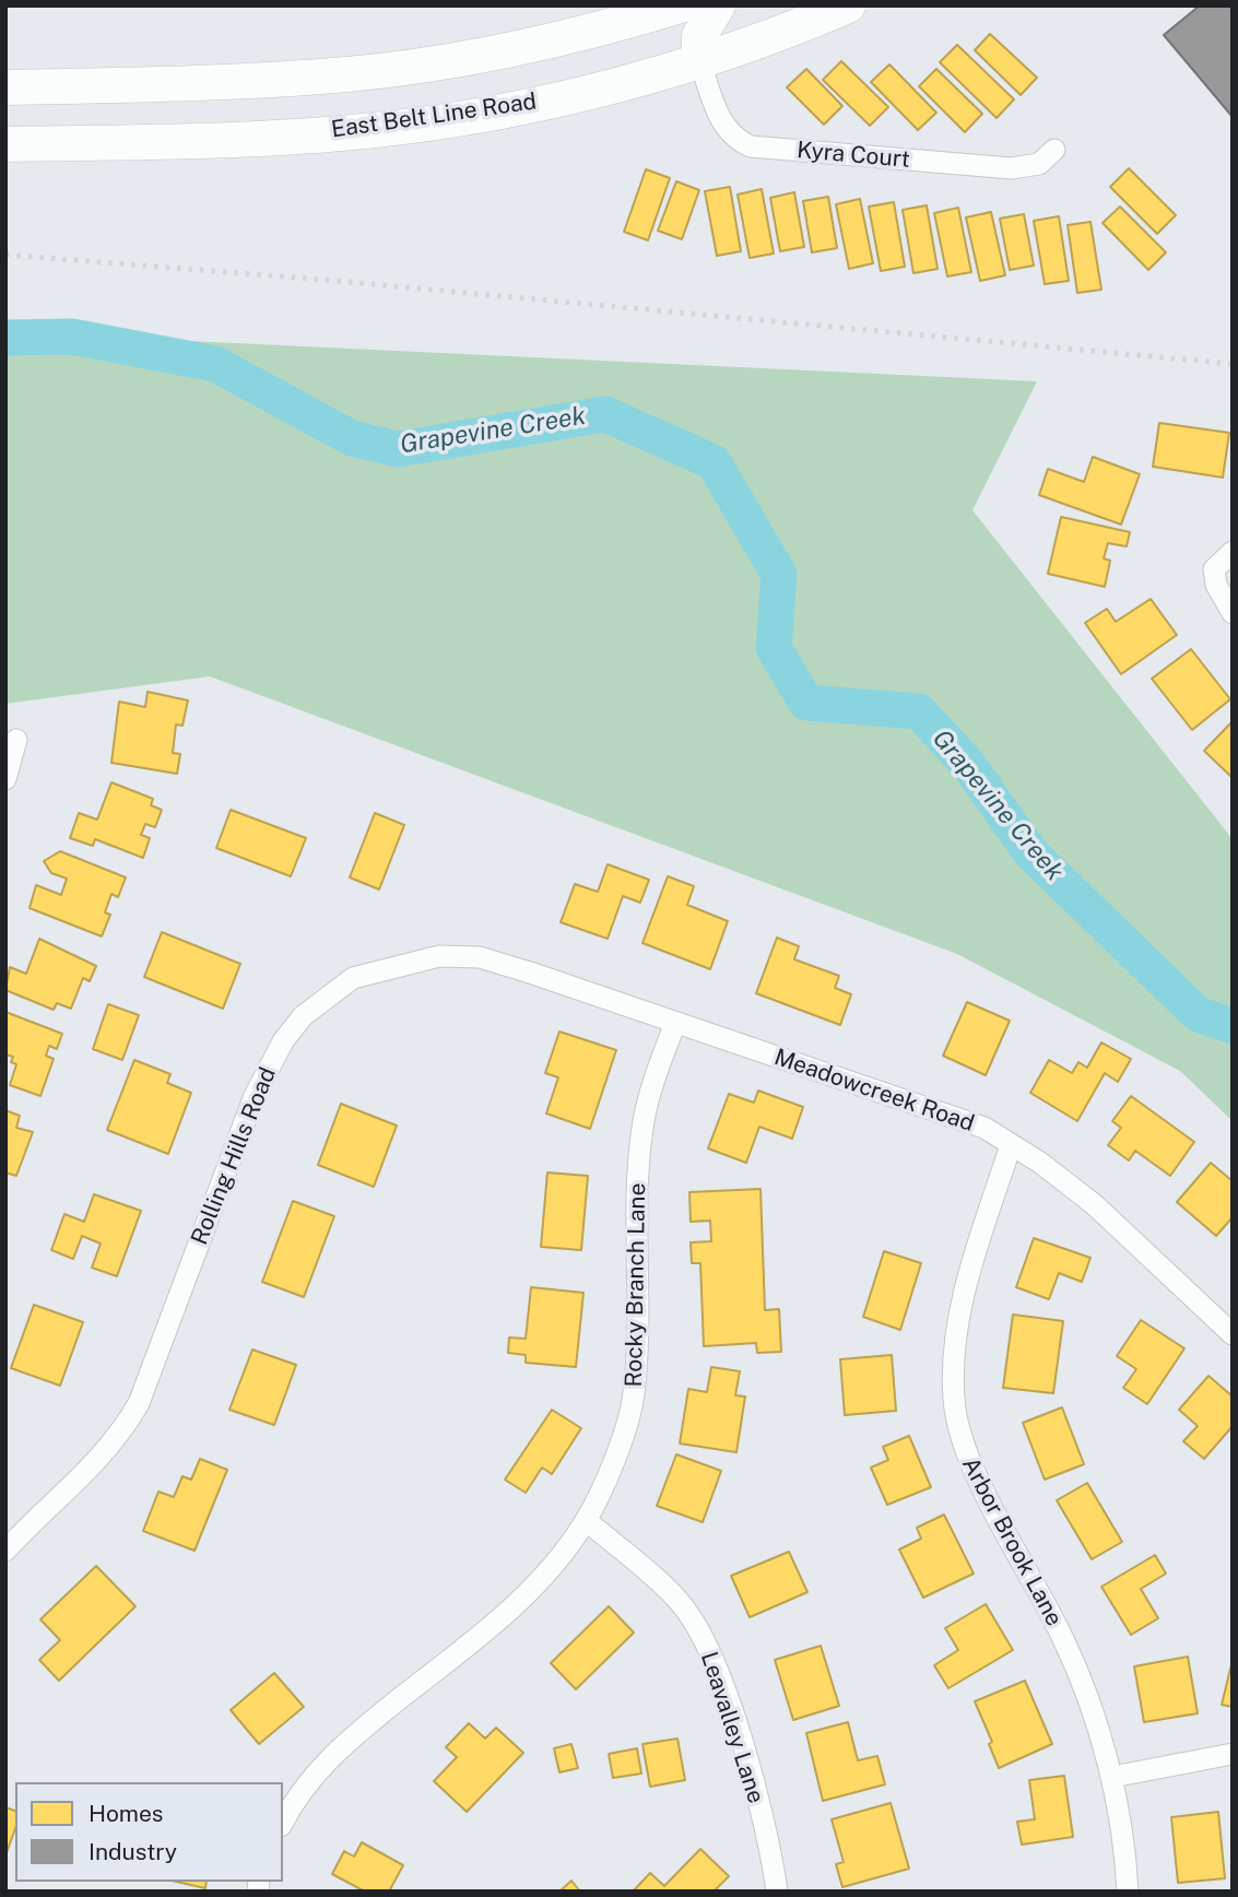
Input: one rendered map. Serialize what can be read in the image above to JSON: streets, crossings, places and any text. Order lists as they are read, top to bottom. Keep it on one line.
{"streets":{"main road":["East Belt Line Road"],"street":["Kyra Court","Meadowcreek Road","Rolling Hills Road","Rocky Branch Lane","Arbor Brook Lane","Leavalley Lane"]},"crossings":[["East Belt Line Road","Kyra Court"],["Meadowcreek Road","Rolling Hills Road"],["Meadowcreek Road","Rocky Branch Lane"],["Meadowcreek Road","Arbor Brook Lane"],["Rolling Hills Road","Rocky Branch Lane"],["Rocky Branch Lane","Leavalley Lane"]],"water":["Grapevine Creek"],"legend":["Homes","Industry"]}
